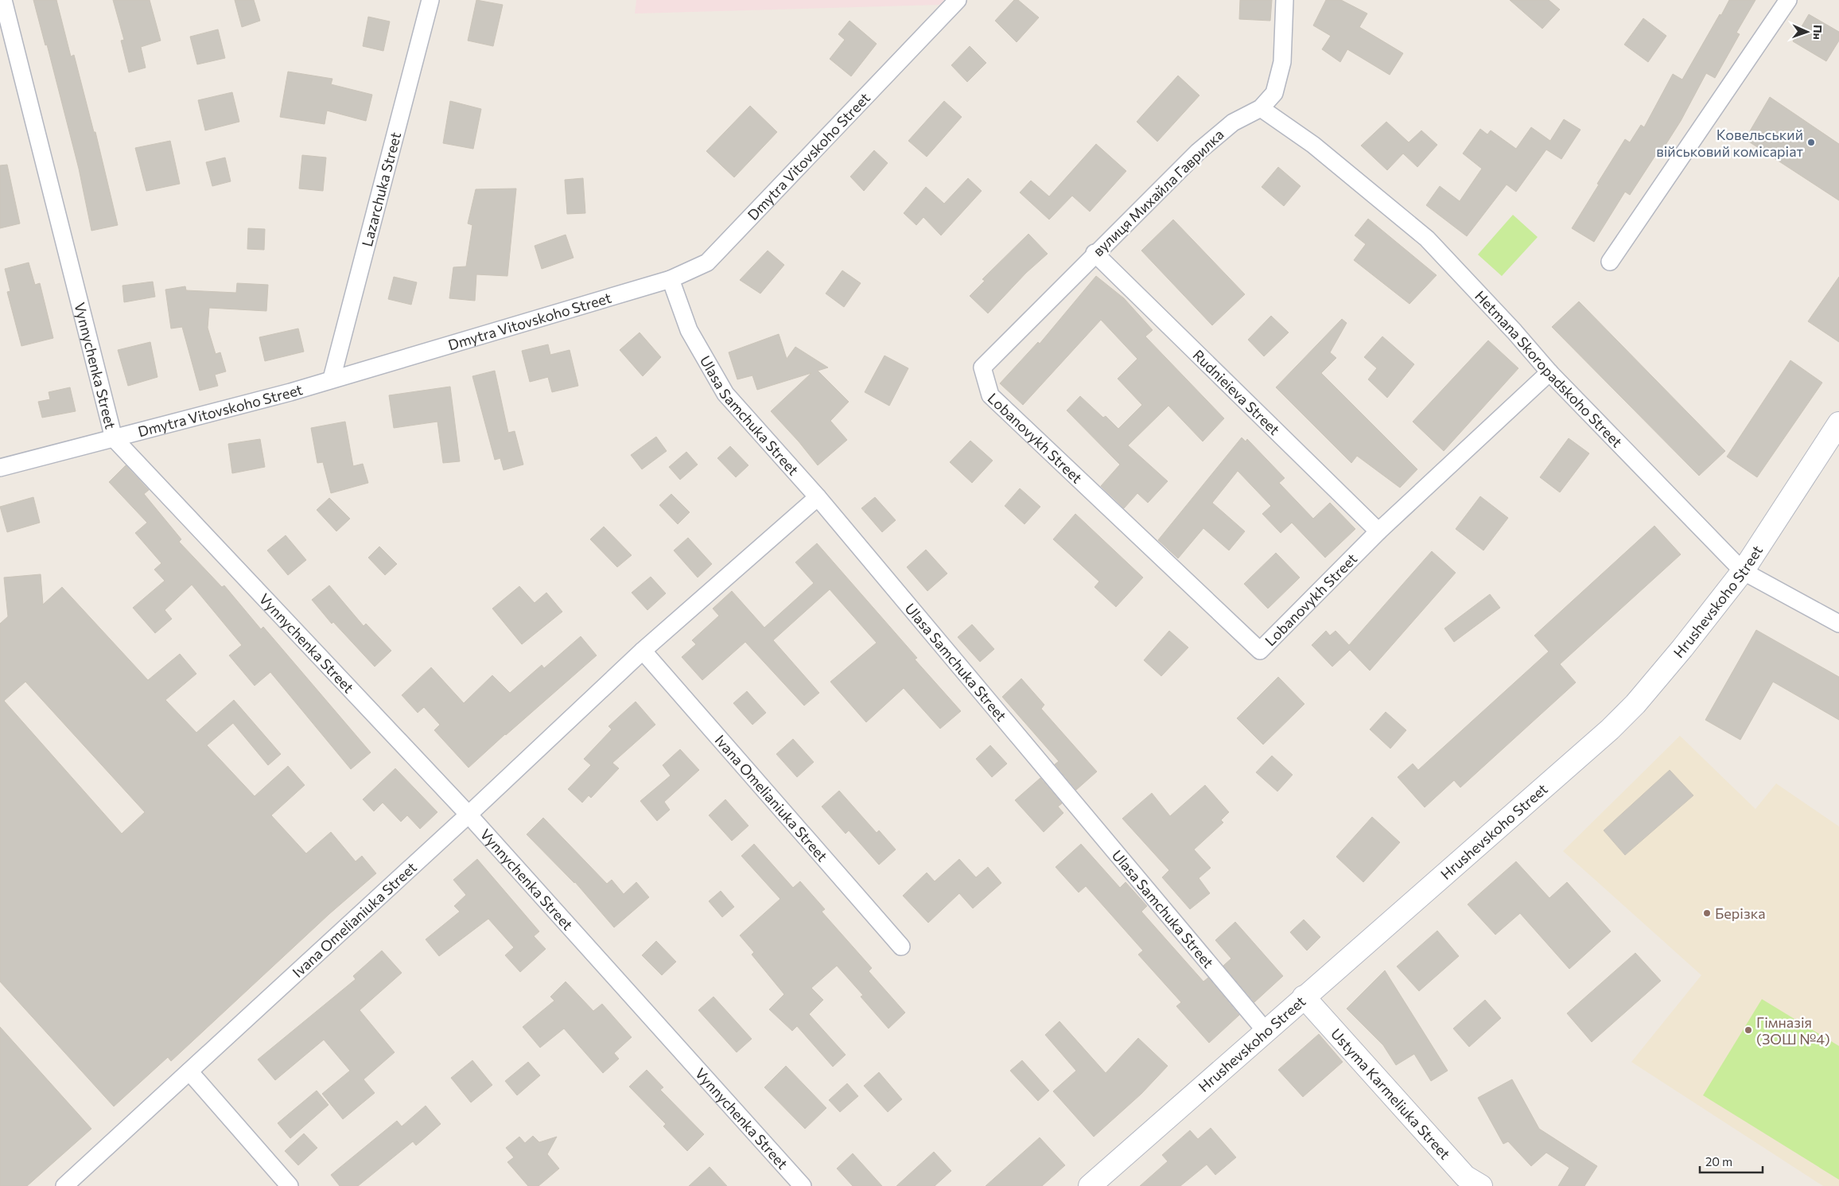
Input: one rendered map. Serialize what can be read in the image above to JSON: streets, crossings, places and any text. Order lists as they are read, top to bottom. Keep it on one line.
{"streets":{"street":["Dmytra Vitovskoho Street","Lazarchuka Street","вулиця Михайла Гаврилка","Vynnychenka Street","Hetmana Skoropadskoho Street","Rudnieieva Street","Ulasa Samchuka Street","Lobanovykh Street","Hrushevskoho Street","Ivana Omelianiuka Street","Ustyma Karmeliuka Street"]},"crossings":[["Dmytra Vitovskoho Street","Lazarchuka Street"],["Dmytra Vitovskoho Street","Vynnychenka Street"],["Dmytra Vitovskoho Street","Ulasa Samchuka Street"],["вулиця Михайла Гаврилка","Hetmana Skoropadskoho Street"],["вулиця Михайла Гаврилка","Rudnieieva Street"],["вулиця Михайла Гаврилка","Lobanovykh Street"],["Vynnychenka Street","Ivana Omelianiuka Street"],["Hetmana Skoropadskoho Street","Lobanovykh Street"],["Hetmana Skoropadskoho Street","Hrushevskoho Street"],["Rudnieieva Street","Lobanovykh Street"],["Ulasa Samchuka Street","Hrushevskoho Street"],["Ulasa Samchuka Street","Ivana Omelianiuka Street"],["Hrushevskoho Street","Ustyma Karmeliuka Street"]],"places":["Ковельський військовий комісаріат","Берізка","Гімназія (ЗОШ №4)"],"scale_bar":"20 m","north":"right"}
